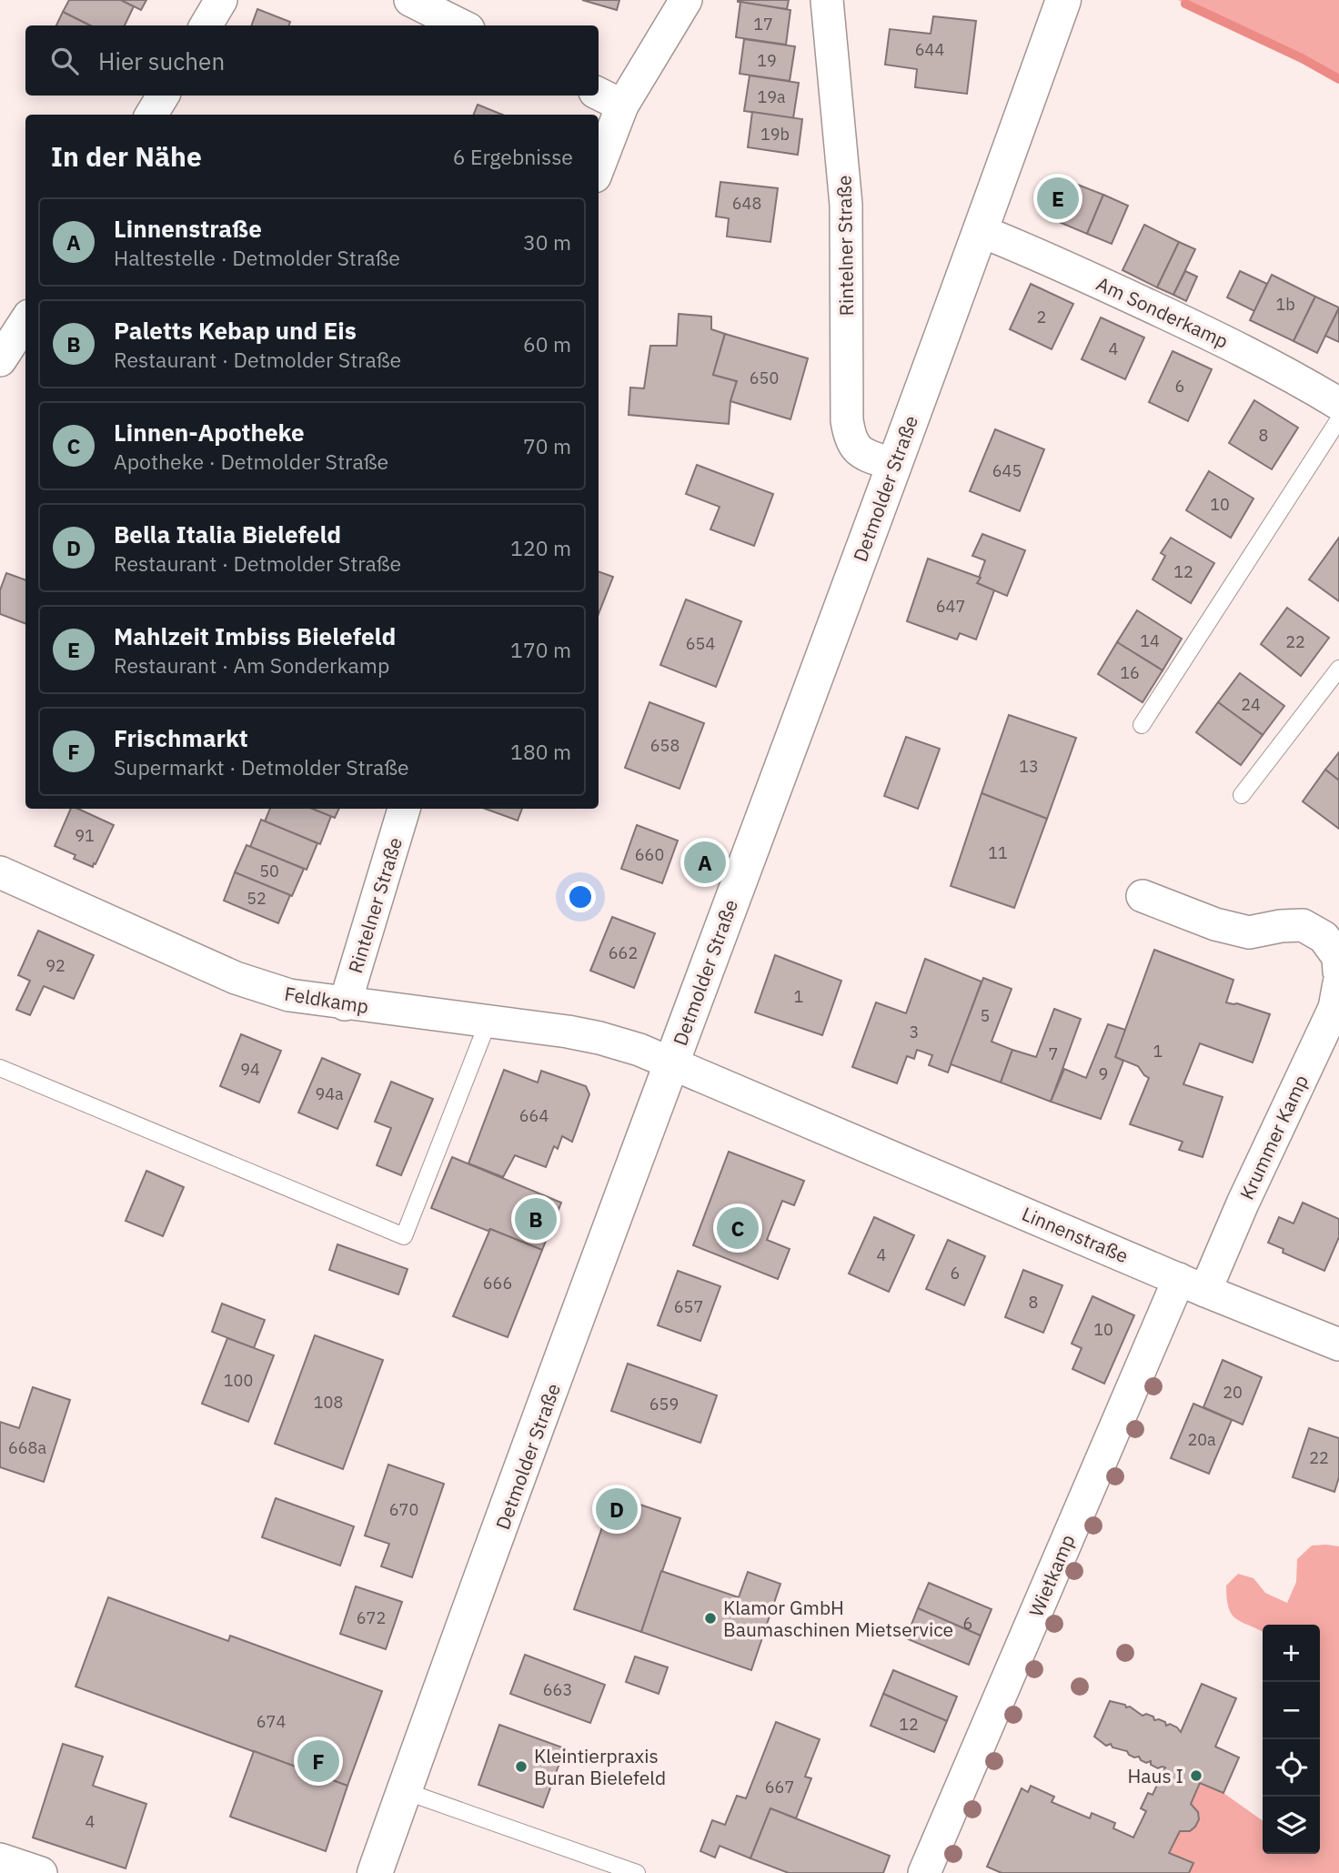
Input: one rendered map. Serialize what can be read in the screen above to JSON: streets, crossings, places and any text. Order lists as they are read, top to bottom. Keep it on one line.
{"streets":{"street":["Rintelner Straße","Am Sonderkamp","Detmolder Straße","Feldkamp","Krummer Kamp","Linnenstraße","Wietkamp"]},"crossings":[["Rintelner Straße","Detmolder Straße"],["Rintelner Straße","Feldkamp"],["Am Sonderkamp","Detmolder Straße"],["Detmolder Straße","Feldkamp"],["Detmolder Straße","Linnenstraße"],["Feldkamp","Linnenstraße"],["Krummer Kamp","Linnenstraße"],["Krummer Kamp","Wietkamp"],["Linnenstraße","Wietkamp"]],"places":["Klamor GmbH Baumaschinen Mietservice","Kleintierpraxis Buran Bielefeld","Haus I"],"house_numbers":["17","644","19","19a","19b","648","1b","2","4","650","6","8","645","10","12","647","14","22","654","16","24","658","13","91","11","660","50","52","662","92","1","5","3","1","7","94","9","94a","664","4","6","666","8","657","10","100","20","108","659","20a","668a","22","670","672","6","663","674","12","667","4"],"page":{"search":"Hier suchen","heading":["In der Nähe","6 Ergebnisse"],"pins":["E","A","B","C","D","F"],"list":[{"mark":"A","name":"Linnenstraße","note":"Haltestelle · Detmolder Straße","value":"30 m"},{"mark":"B","name":"Paletts Kebap und Eis","note":"Restaurant · Detmolder Straße","value":"60 m"},{"mark":"C","name":"Linnen-Apotheke","note":"Apotheke · Detmolder Straße","value":"70 m"},{"mark":"D","name":"Bella Italia Bielefeld","note":"Restaurant · Detmolder Straße","value":"120 m"},{"mark":"E","name":"Mahlzeit Imbiss Bielefeld","note":"Restaurant · Am Sonderkamp","value":"170 m"},{"mark":"F","name":"Frischmarkt","note":"Supermarkt · Detmolder Straße","value":"180 m"}],"map_buttons":["+","−"]}}
